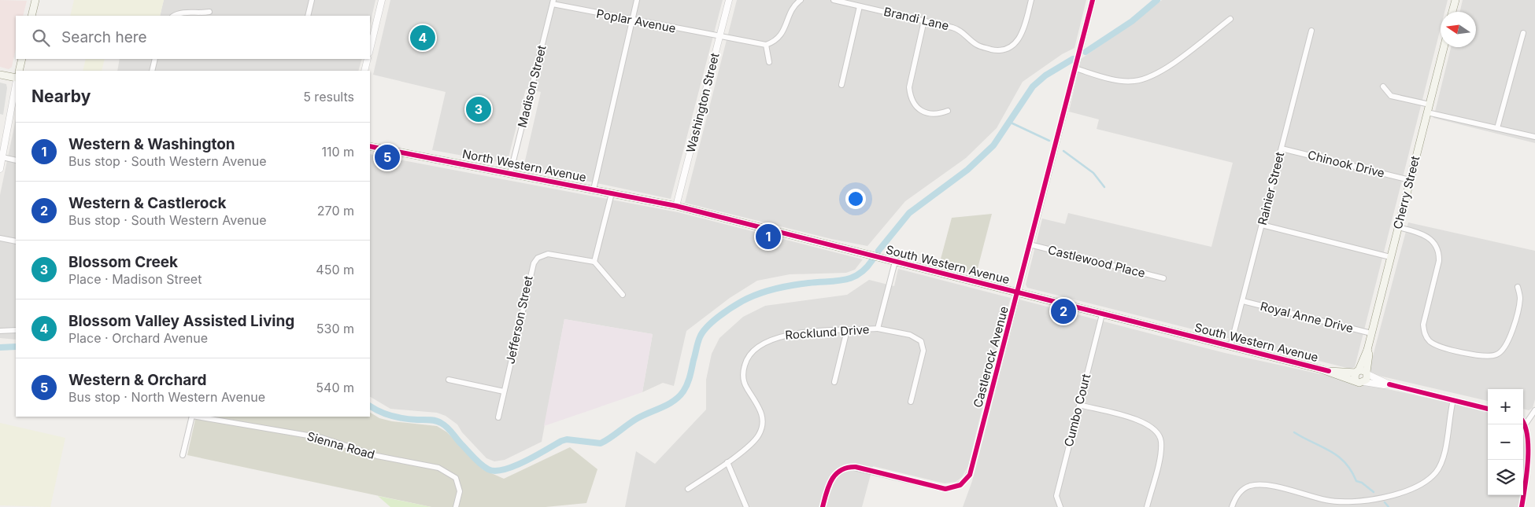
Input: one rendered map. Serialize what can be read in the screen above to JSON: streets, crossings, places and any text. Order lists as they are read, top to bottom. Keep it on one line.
{"streets":{"main road":["North Western Avenue","Cherry Street","South Western Avenue"],"street":["Brandi Lane","Poplar Avenue","Madison Street","Washington Street","Chinook Drive","Rainier Street","Castlewood Place","Royal Anne Drive","Jefferson Street","Rocklund Drive","Castlerock Avenue","Cumbo Court","Sienna Road"]},"crossings":[["Poplar Avenue","Madison Street"],["Poplar Avenue","Washington Street"],["Madison Street","North Western Avenue"],["Washington Street","North Western Avenue"],["Washington Street","South Western Avenue"],["Chinook Drive","Rainier Street"],["Chinook Drive","Cherry Street"],["North Western Avenue","South Western Avenue"],["Rainier Street","South Western Avenue"],["Rainier Street","Royal Anne Drive"],["Cherry Street","South Western Avenue"],["Cherry Street","Royal Anne Drive"],["Castlewood Place","Castlerock Avenue"],["South Western Avenue","Rocklund Drive"],["South Western Avenue","Castlerock Avenue"],["South Western Avenue","Cumbo Court"]],"north":"left","page":{"search":"Search here","pins":["4","3","5","1","2"],"heading":["Nearby","5 results"],"list":[{"mark":"1","name":"Western & Washington","note":"Bus stop · South Western Avenue","value":"110 m"},{"mark":"2","name":"Western & Castlerock","note":"Bus stop · South Western Avenue","value":"270 m"},{"mark":"3","name":"Blossom Creek","note":"Place · Madison Street","value":"450 m"},{"mark":"4","name":"Blossom Valley Assisted Living","note":"Place · Orchard Avenue","value":"530 m"},{"mark":"5","name":"Western & Orchard","note":"Bus stop · North Western Avenue","value":"540 m"}],"map_buttons":["+","−"]}}
